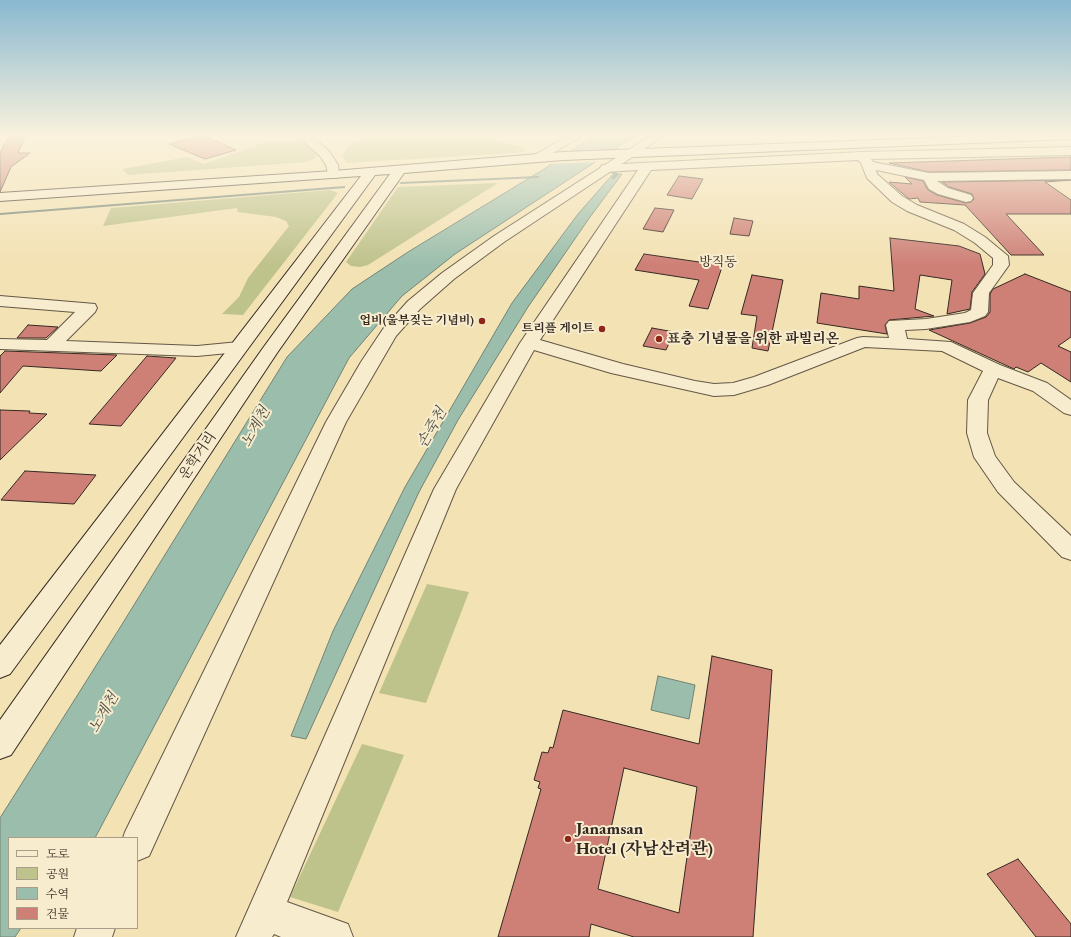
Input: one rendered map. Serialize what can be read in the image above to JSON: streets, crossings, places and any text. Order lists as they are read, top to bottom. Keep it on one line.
{"streets":{"street":["운학거리"]},"districts":["방직동"],"water":["노계천","손죽천"],"places":["업비(울부짖는 기념비)","트리플 게이트","표충 기념물을 위한 파빌리온","Janamsan Hotel (자남산려관)"],"legend":["도로","공원","수역","건물"]}
